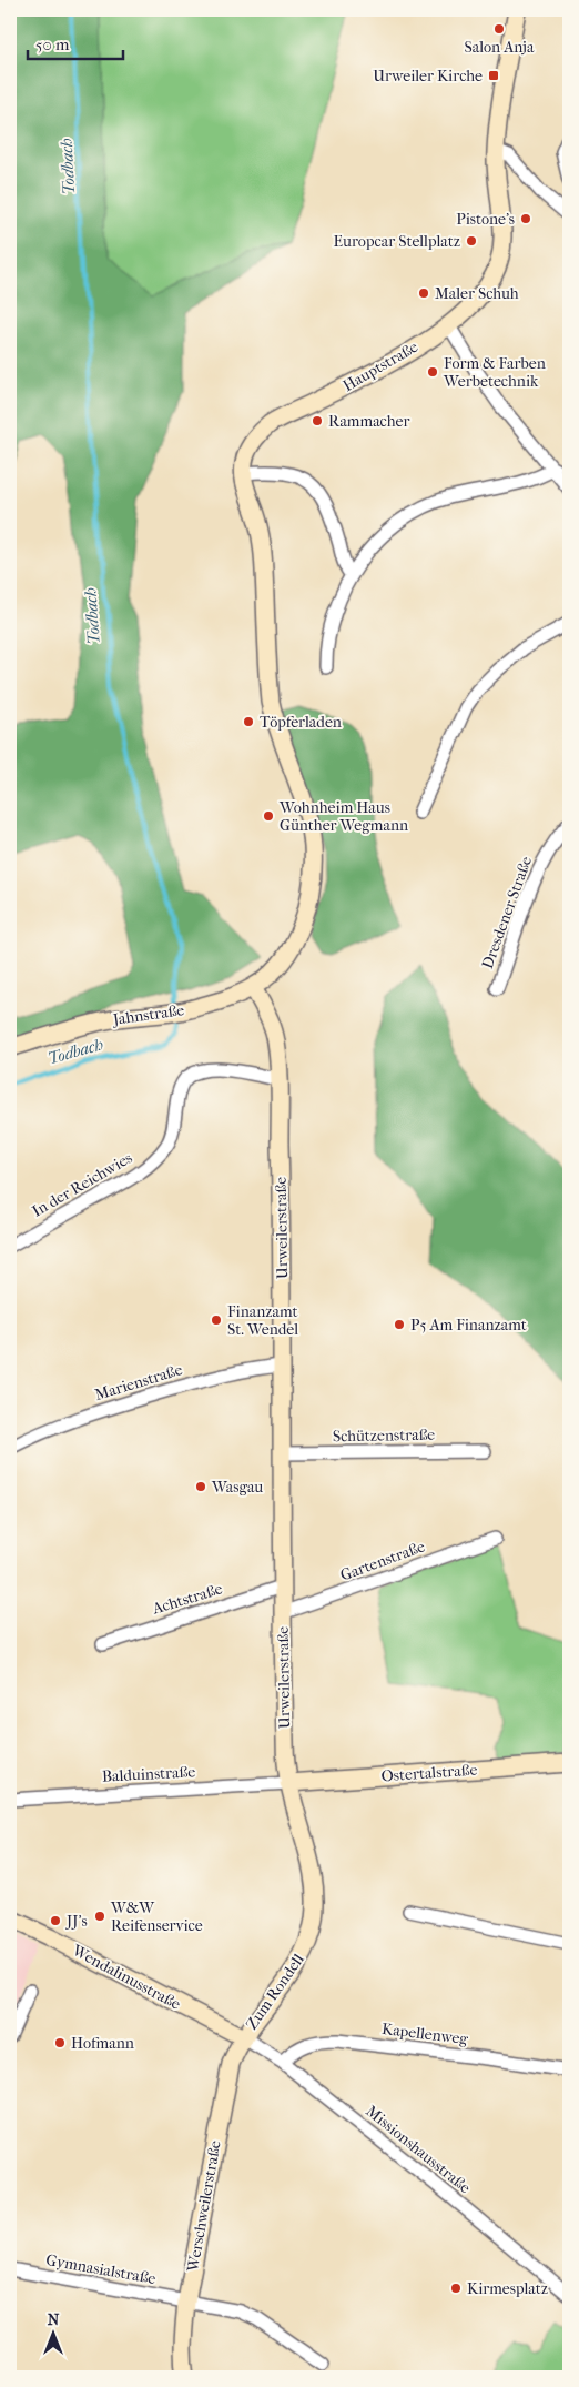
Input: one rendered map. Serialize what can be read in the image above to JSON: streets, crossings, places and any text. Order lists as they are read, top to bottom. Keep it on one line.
{"streets":{"main road":["Hauptstraße","Jahnstraße","Urweilerstraße","Ostertalstraße","Wendalinusstraße","Zum Rondell","Werschweilerstraße"],"street":["Dresdener Straße","In der Reichwies","Marienstraße","Schützenstraße","Gartenstraße","Achtstraße","Balduinstraße","Kapellenweg","Missionshausstraße","Gymnasialstraße"]},"crossings":[["Hauptstraße","Jahnstraße"],["Hauptstraße","Urweilerstraße"],["Jahnstraße","Urweilerstraße"],["In der Reichwies","Urweilerstraße"],["Urweilerstraße","Marienstraße"],["Urweilerstraße","Schützenstraße"],["Urweilerstraße","Gartenstraße"],["Urweilerstraße","Achtstraße"],["Urweilerstraße","Ostertalstraße"],["Urweilerstraße","Balduinstraße"],["Urweilerstraße","Zum Rondell"],["Ostertalstraße","Balduinstraße"],["Ostertalstraße","Zum Rondell"],["Balduinstraße","Zum Rondell"],["Wendalinusstraße","Zum Rondell"],["Wendalinusstraße","Missionshausstraße"],["Wendalinusstraße","Werschweilerstraße"],["Zum Rondell","Missionshausstraße"],["Zum Rondell","Werschweilerstraße"],["Kapellenweg","Missionshausstraße"],["Missionshausstraße","Werschweilerstraße"],["Werschweilerstraße","Gymnasialstraße"]],"water":["Todbach"],"places":{"other":["Salon Anja","Pistone's","Europcar Stellplatz","Maler Schuh","Form & Farben Werbetechnik","Rammacher","Töpferladen","Wohnheim Haus Günther Wegmann","Finanzamt St. Wendel","P5 Am Finanzamt","Wasgau","W&W Reifenservice","JJ's","Hofmann","Kirmesplatz"],"transit":["Urweiler Kirche"]},"scale_bar":"50 m","north":"top"}
